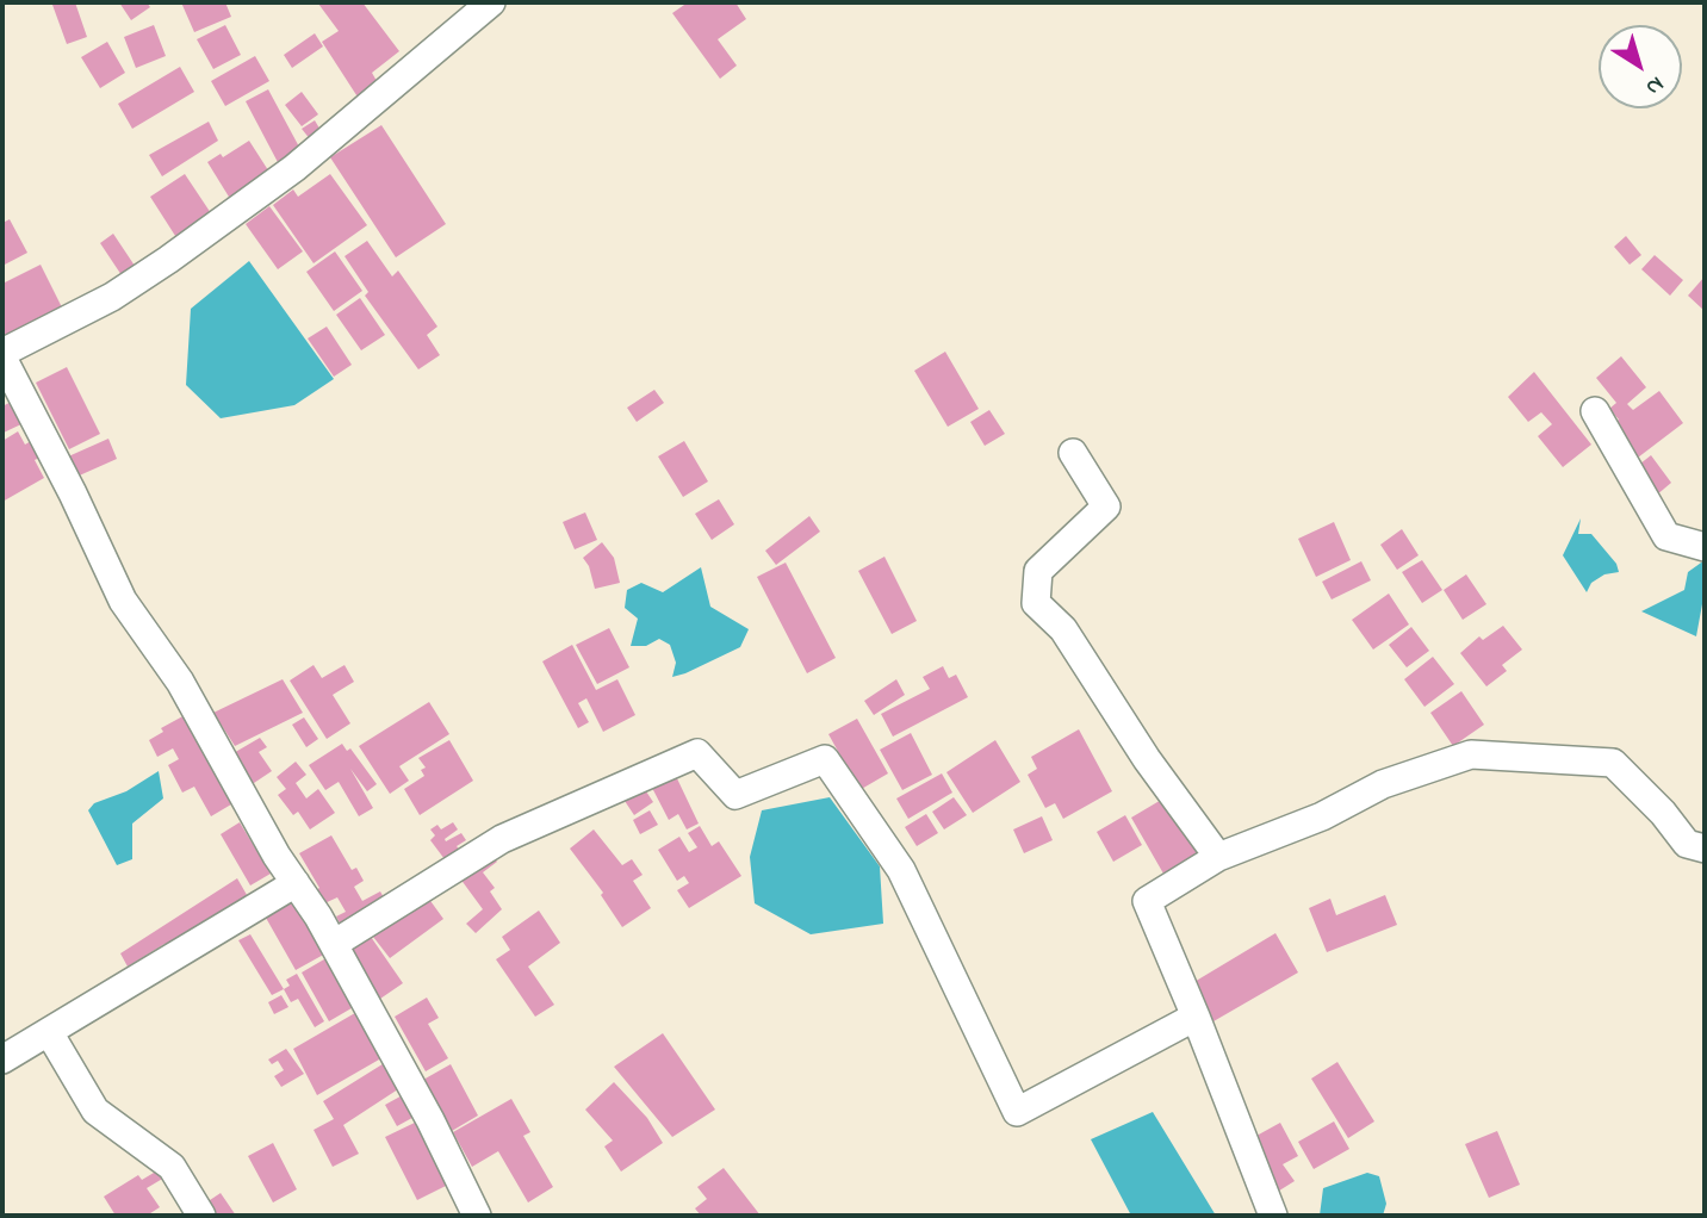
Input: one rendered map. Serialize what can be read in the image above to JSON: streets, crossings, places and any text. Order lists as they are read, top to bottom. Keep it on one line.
{"north":"bottom right"}
